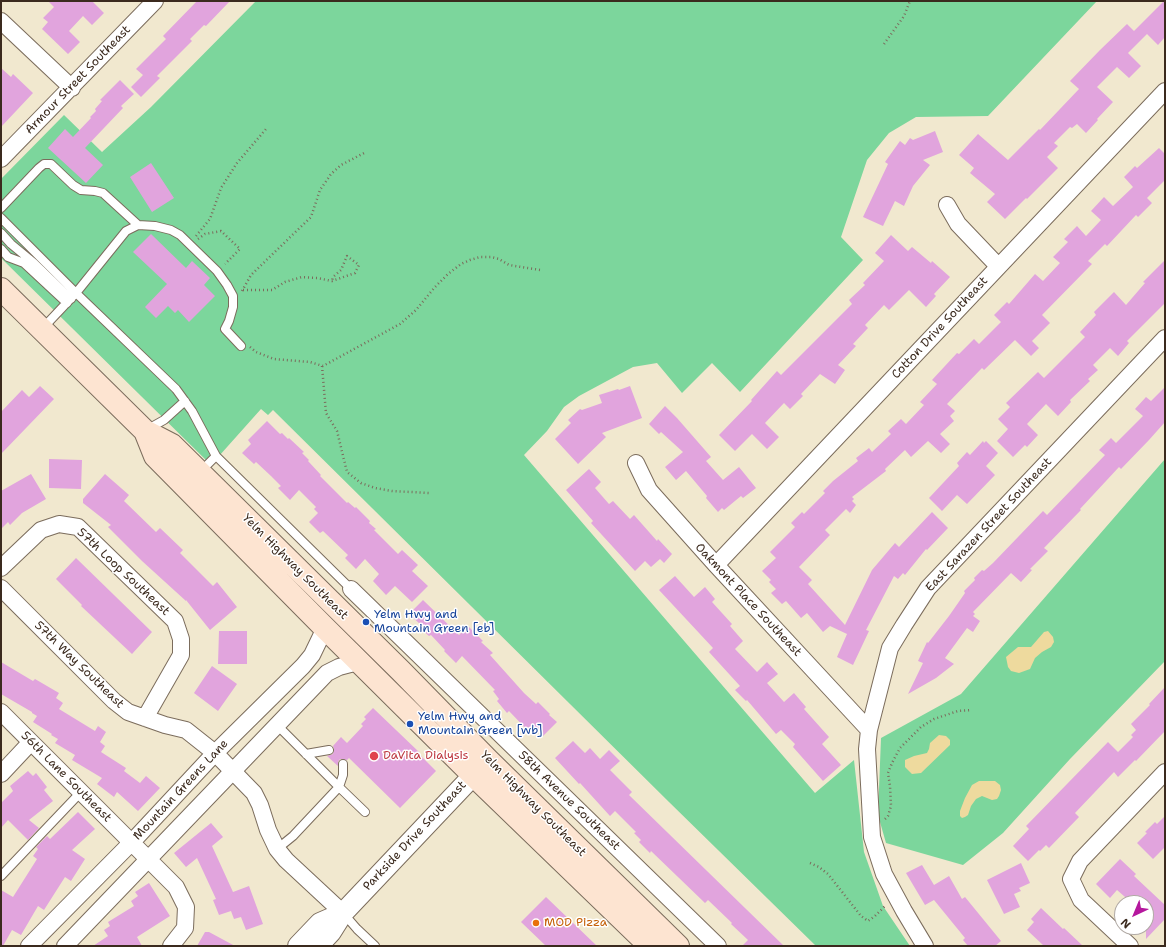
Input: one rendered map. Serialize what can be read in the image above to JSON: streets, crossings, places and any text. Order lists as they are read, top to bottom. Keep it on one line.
{"streets":{"main road":["Yelm Highway Southeast"],"street":["Armour Street Southeast","Cotton Drive Southeast","East Sarazen Street Southeast","57th Loop Southeast","Oakmont Place Southeast","57th Way Southeast","56th Lane Southeast","Mountain Greens Lane","58th Avenue Southeast","Parkside Drive Southeast"]},"crossings":[["Cotton Drive Southeast","Oakmont Place Southeast"],["East Sarazen Street Southeast","Oakmont Place Southeast"],["Yelm Highway Southeast","Mountain Greens Lane"],["Yelm Highway Southeast","Parkside Drive Southeast"],["57th Loop Southeast","57th Way Southeast"],["57th Way Southeast","Mountain Greens Lane"],["57th Way Southeast","Parkside Drive Southeast"],["56th Lane Southeast","Mountain Greens Lane"]],"places":["Yelm Hwy and Mountain Green [eb]","Yelm Hwy and Mountain Green [wb]","DaVita Dialysis","MOD Pizza"],"north":"bottom left"}
